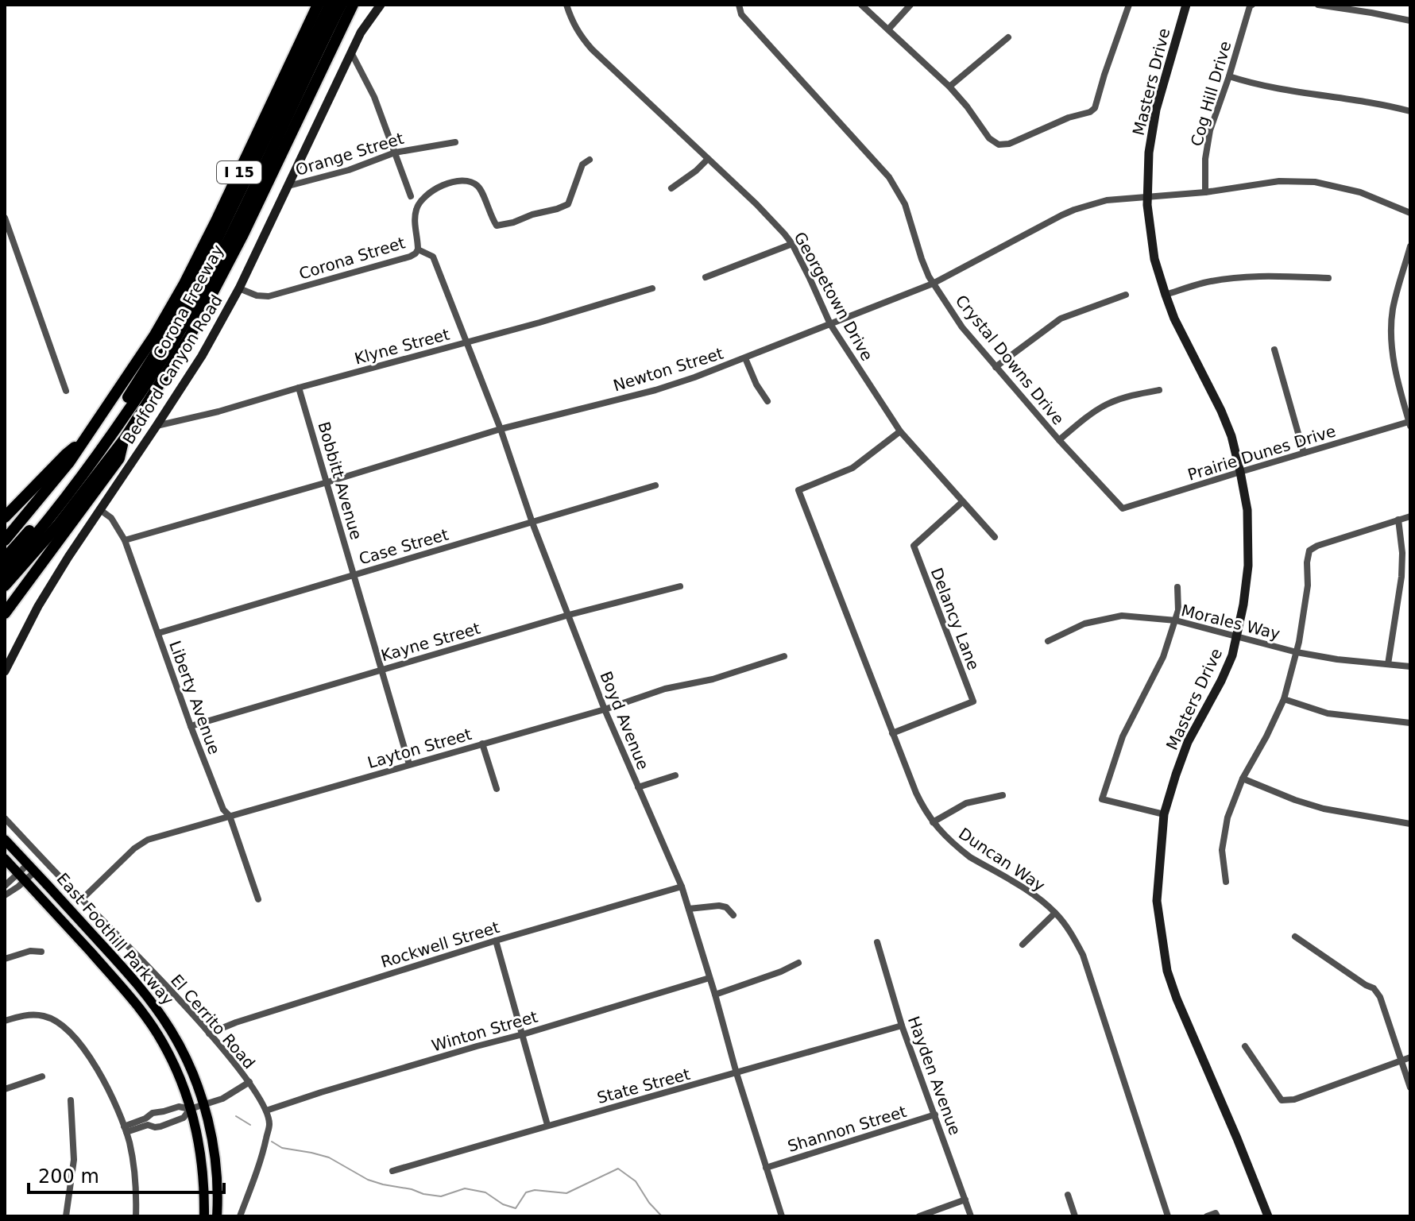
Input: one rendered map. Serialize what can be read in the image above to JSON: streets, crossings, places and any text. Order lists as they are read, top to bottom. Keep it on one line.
{"streets":{"highway":["I 15","Corona Freeway"],"main road":["Masters Drive","Bedford Canyon Road","East Foothill Parkway"],"street":["Cog Hill Drive","Orange Street","Corona Street","Georgetown Drive","Klyne Street","Crystal Downs Drive","Newton Street","Prairie Dunes Drive","Bobbitt Avenue","Case Street","Delancy Lane","Morales Way","Kayne Street","Liberty Avenue","Boyd Avenue","Layton Street","Duncan Way","Rockwell Street","El Cerrito Road","Winton Street","Hayden Avenue","State Street","Shannon Street"]},"crossings":[["Masters Drive","Newton Street"],["Masters Drive","Prairie Dunes Drive"],["Masters Drive","Morales Way"],["Cog Hill Drive","Newton Street"],["Orange Street","Bedford Canyon Road"],["Corona Street","Bedford Canyon Road"],["Corona Street","Boyd Avenue"],["Georgetown Drive","Newton Street"],["Georgetown Drive","Delancy Lane"],["Georgetown Drive","Duncan Way"],["Klyne Street","Bedford Canyon Road"],["Klyne Street","Bobbitt Avenue"],["Klyne Street","Boyd Avenue"],["Crystal Downs Drive","Newton Street"],["Crystal Downs Drive","Prairie Dunes Drive"],["Bedford Canyon Road","Liberty Avenue"],["Newton Street","Bobbitt Avenue"],["Newton Street","Liberty Avenue"],["Newton Street","Boyd Avenue"],["Bobbitt Avenue","Case Street"],["Bobbitt Avenue","Kayne Street"],["Bobbitt Avenue","Layton Street"],["Case Street","Liberty Avenue"],["Case Street","Boyd Avenue"],["Delancy Lane","Duncan Way"],["Kayne Street","Liberty Avenue"],["Kayne Street","Boyd Avenue"],["Liberty Avenue","Layton Street"],["Boyd Avenue","Layton Street"],["Boyd Avenue","Rockwell Street"],["Boyd Avenue","Winton Street"],["Boyd Avenue","State Street"],["Boyd Avenue","Shannon Street"],["Layton Street","El Cerrito Road"],["Rockwell Street","El Cerrito Road"],["El Cerrito Road","Winton Street"],["Hayden Avenue","State Street"],["Hayden Avenue","Shannon Street"]],"scale_bar":"200 m"}
